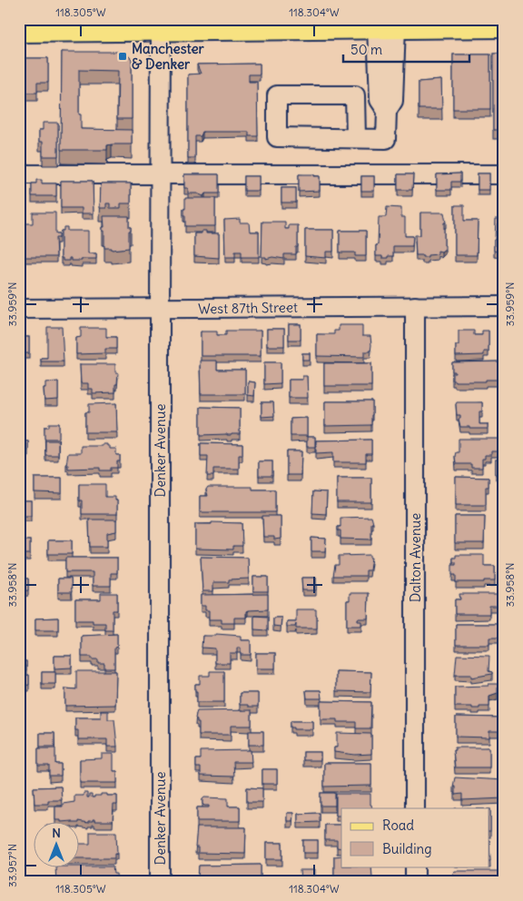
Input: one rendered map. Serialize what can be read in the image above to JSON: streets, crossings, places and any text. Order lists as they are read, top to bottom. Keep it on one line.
{"streets":{"street":["West 87th Street","Denker Avenue","Dalton Avenue"]},"crossings":[["West 87th Street","Denker Avenue"],["West 87th Street","Dalton Avenue"]],"places":{"transit":["Manchester & Denker"]},"legend":["Road","Building"],"scale_bar":"50 m","north":"top","coordinates":["118.305°W","118.304°W","33.959°N","33.958°N","33.957°N"]}
